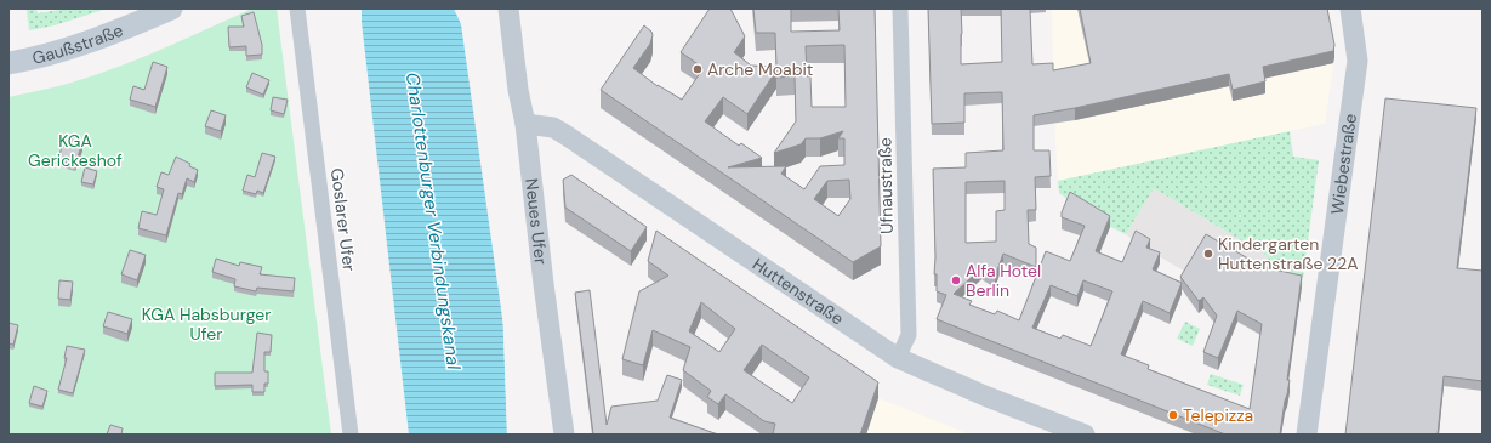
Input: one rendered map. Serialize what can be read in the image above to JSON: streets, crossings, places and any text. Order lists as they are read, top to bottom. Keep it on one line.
{"streets":{"main road":["Gaußstraße"],"street":["Wiebestraße","Ufnaustraße","Goslarer Ufer","Neues Ufer","Huttenstraße"]},"crossings":[["Ufnaustraße","Huttenstraße"],["Neues Ufer","Huttenstraße"]],"water":["Charlottenburger Verbindungskanal"],"parks":["KGA Gerickeshof","KGA Habsburger Ufer"],"places":["Arche Moabit","Kindergarten Huttenstraße 22A","Alfa Hotel Berlin","Telepizza"]}
